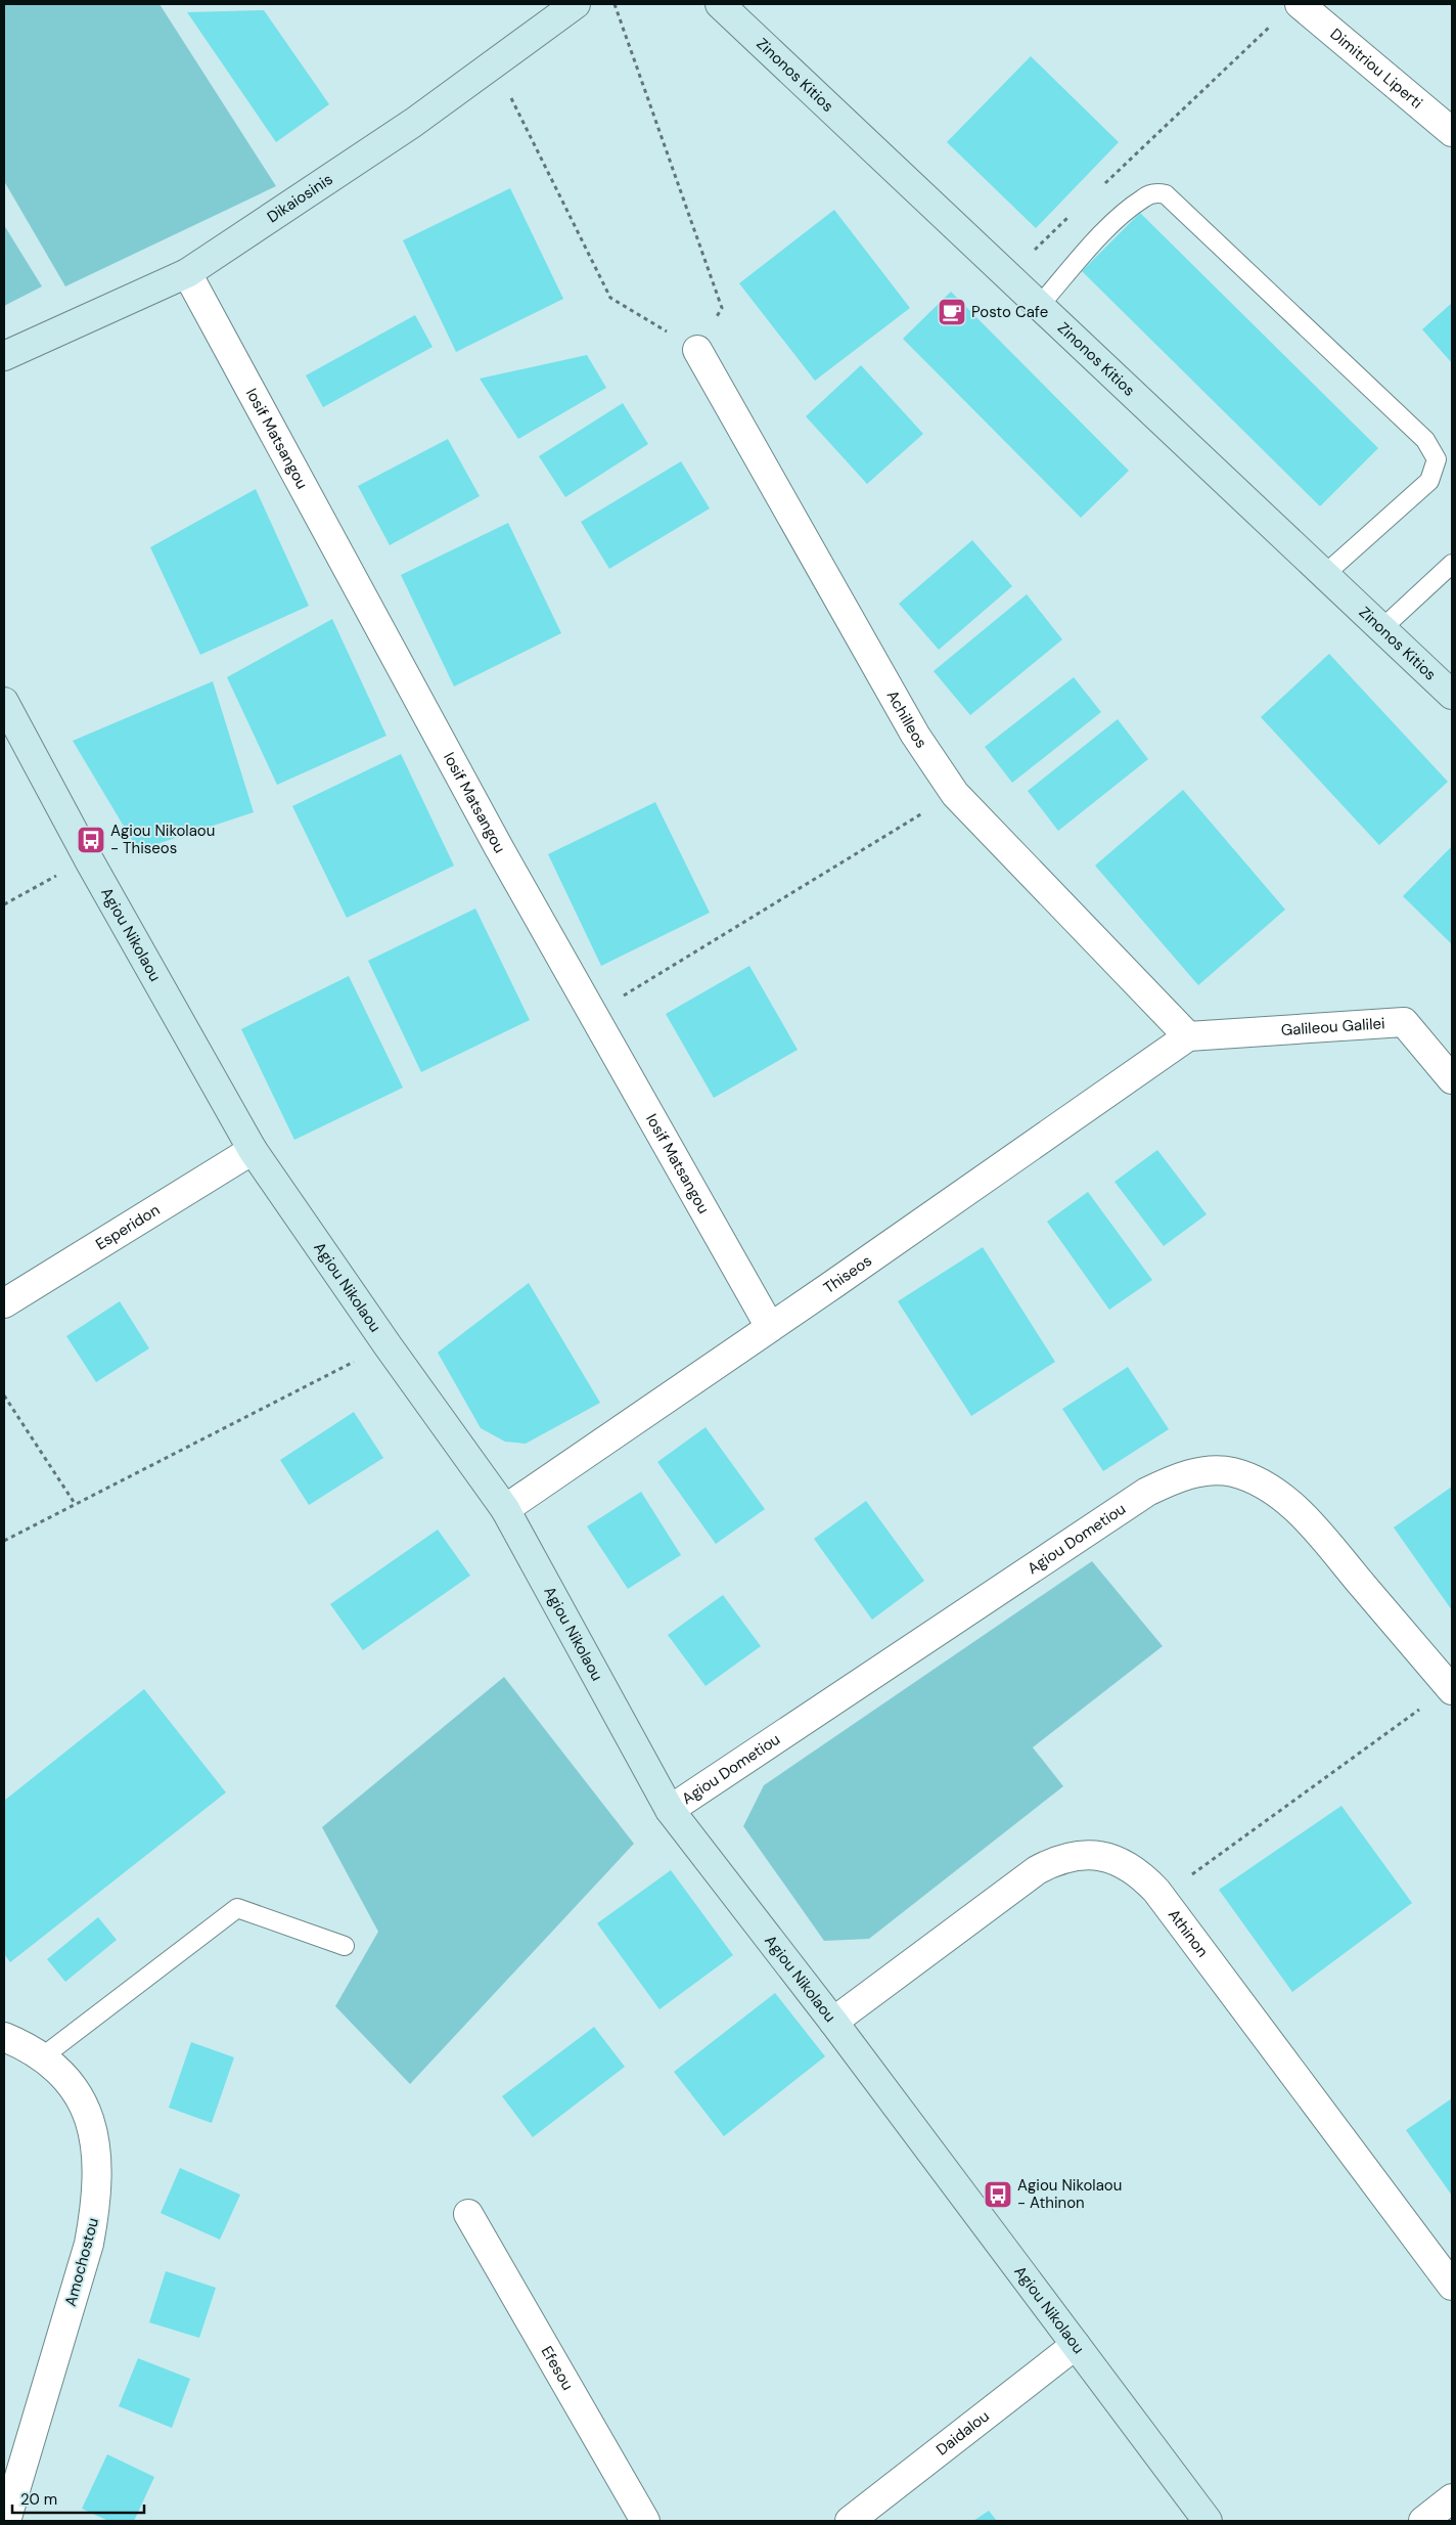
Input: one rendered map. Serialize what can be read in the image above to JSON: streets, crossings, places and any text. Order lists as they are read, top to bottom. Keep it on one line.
{"streets":{"street":["Dimitriou Liperti","Zinonos Kitios","Dikaiosinis","Iosif Matsangou","Achilleos","Agiou Nikolaou","Galileou Galilei","Esperidon","Thiseos","Agiou Dometiou","Athinon","Amochostou","Efesou","Daidalou"]},"crossings":[["Dikaiosinis","Iosif Matsangou"],["Iosif Matsangou","Thiseos"],["Achilleos","Galileou Galilei"],["Achilleos","Thiseos"],["Agiou Nikolaou","Esperidon"],["Agiou Nikolaou","Thiseos"],["Agiou Nikolaou","Agiou Dometiou"],["Agiou Nikolaou","Athinon"],["Agiou Nikolaou","Daidalou"],["Galileou Galilei","Thiseos"]],"places":{"cafe":["Posto Cafe"],"bus stop":["Agiou Nikolaou - Thiseos","Agiou Nikolaou - Athinon"]},"scale_bar":"20 m"}
